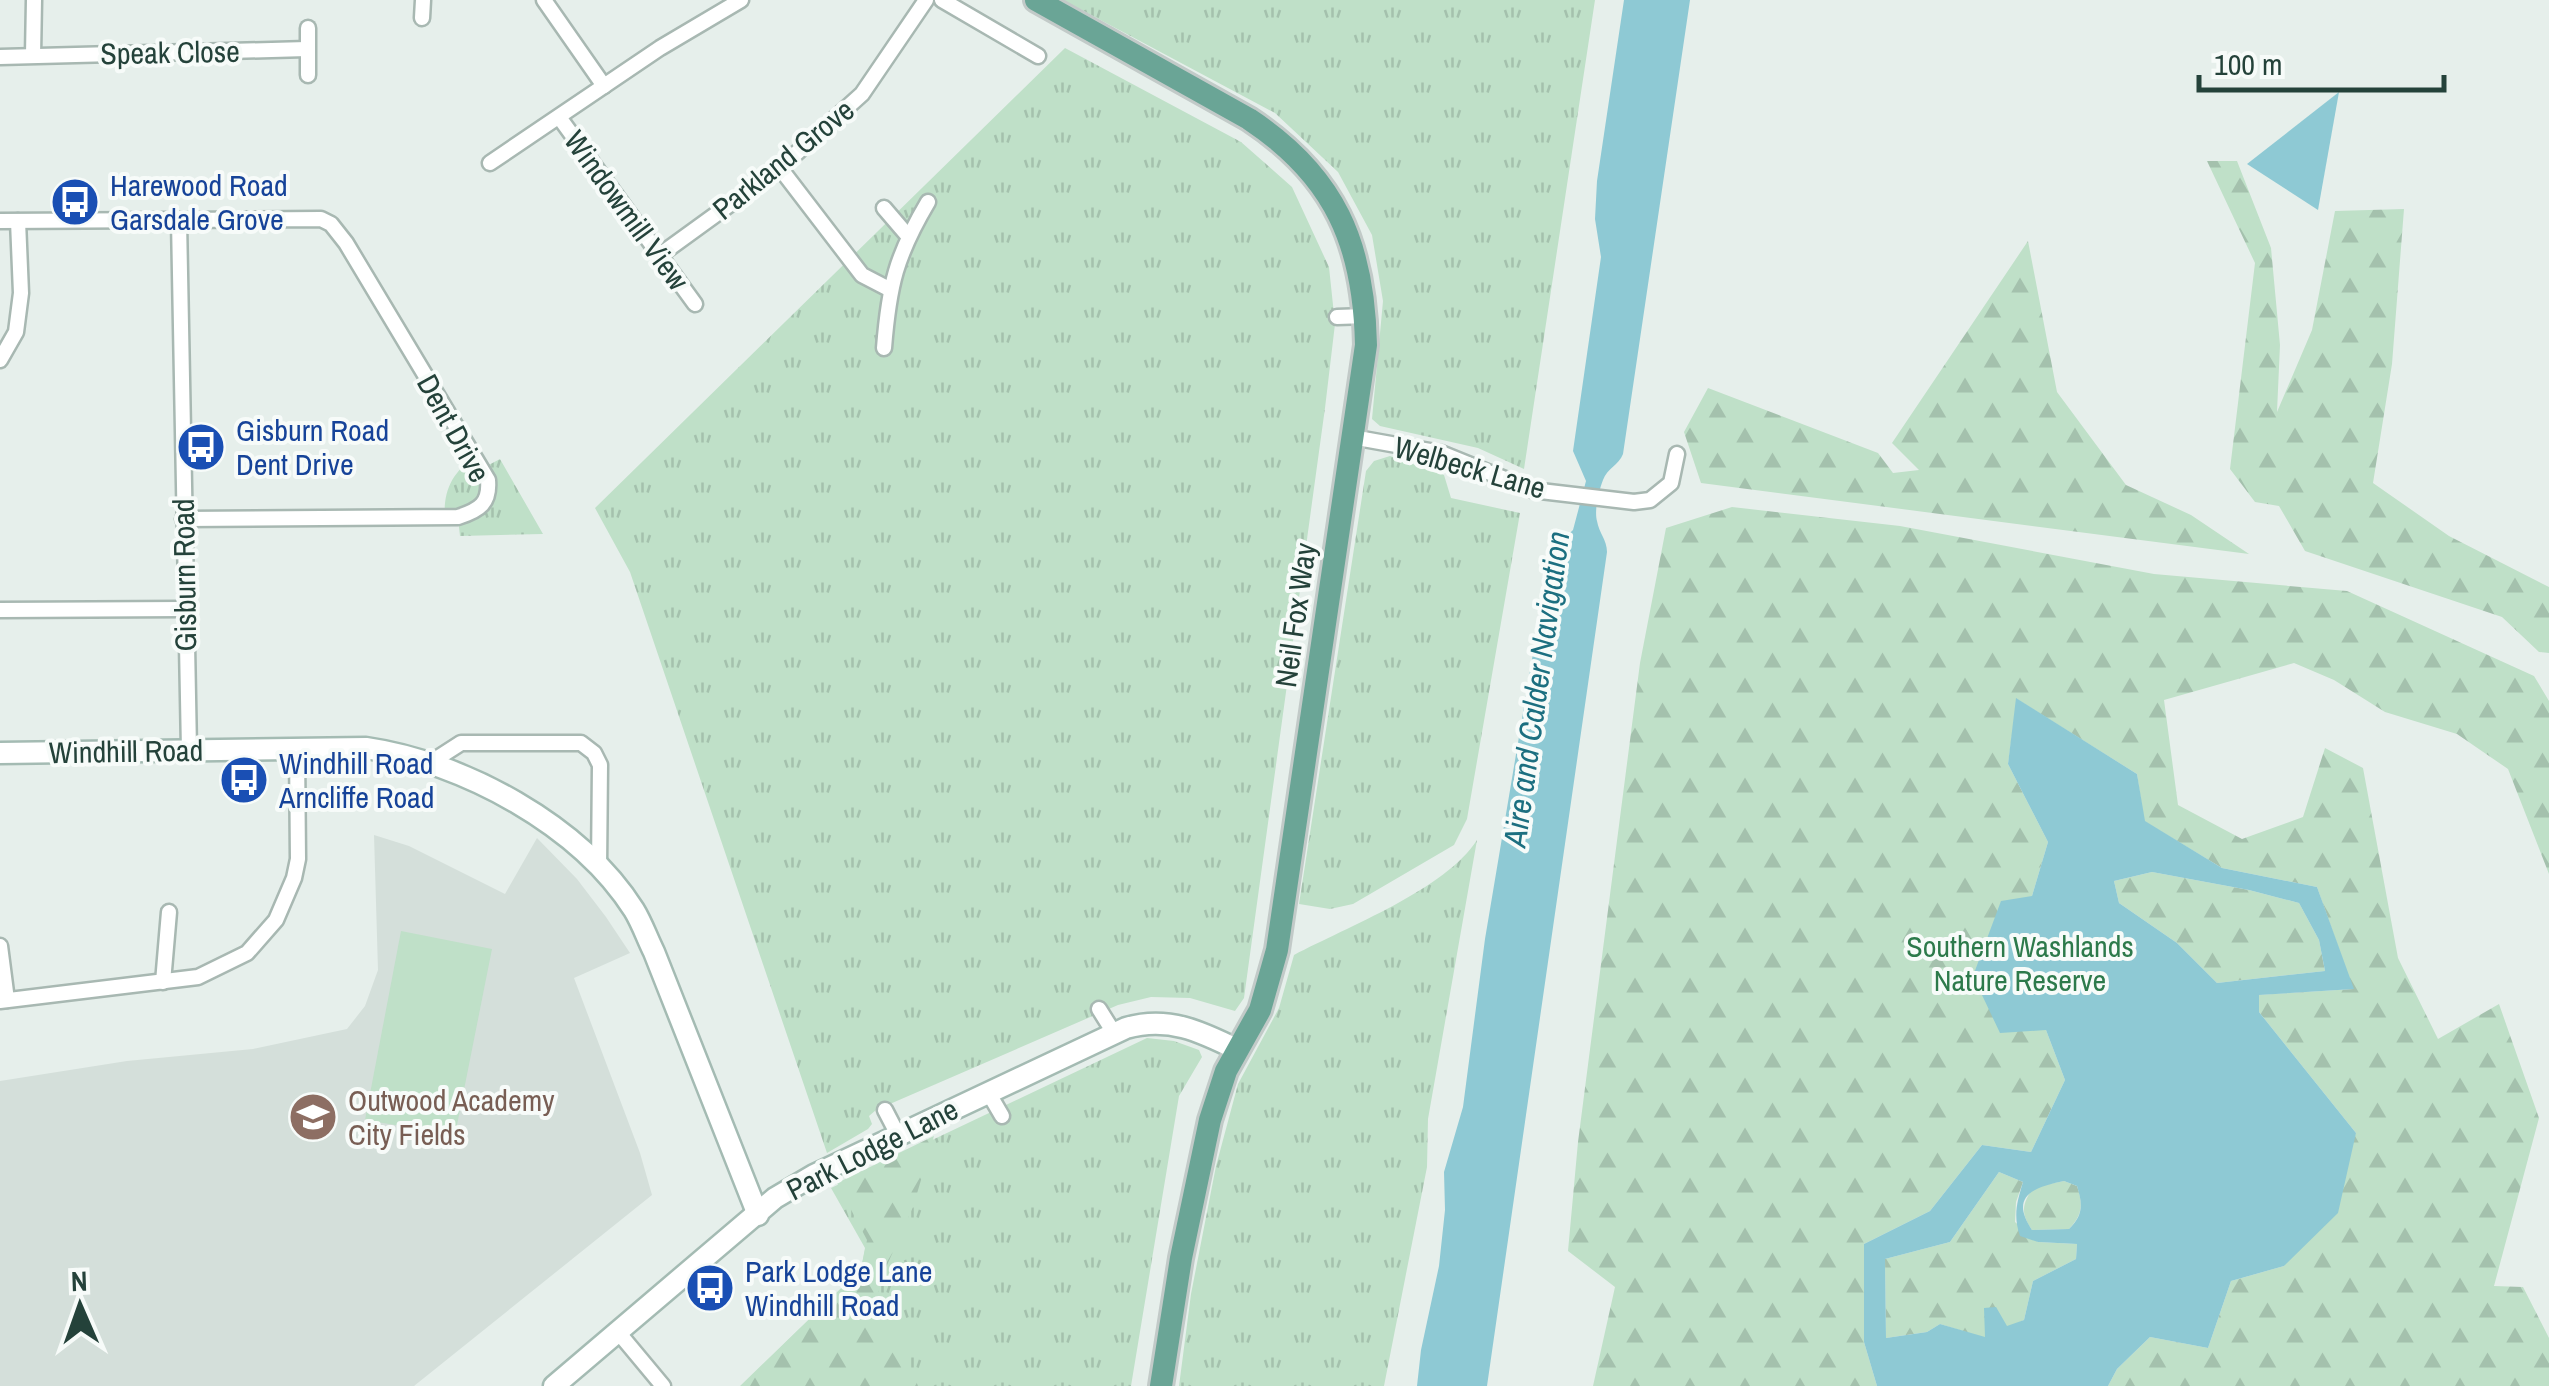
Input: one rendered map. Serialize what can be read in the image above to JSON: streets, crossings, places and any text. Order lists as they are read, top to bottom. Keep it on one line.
{"streets":{"main road":["Neil Fox Way"],"street":["Speak Close","Parkland Grove","Windowmill View","Dent Drive","Welbeck Lane","Gisburn Road","Windhill Road","Park Lodge Lane"]},"crossings":[["Parkland Grove","Windowmill View"],["Dent Drive","Gisburn Road"],["Welbeck Lane","Neil Fox Way"],["Gisburn Road","Windhill Road"],["Neil Fox Way","Park Lodge Lane"],["Windhill Road","Park Lodge Lane"]],"water":["Aire and Calder Navigation"],"parks":["Southern Washlands Nature Reserve"],"places":{"bus stop":["Harewood Road Garsdale Grove","Gisburn Road Dent Drive","Windhill Road Arncliffe Road","Park Lodge Lane Windhill Road"],"school or university":["Outwood Academy City Fields"]},"scale_bar":"100 m","north":"top"}
